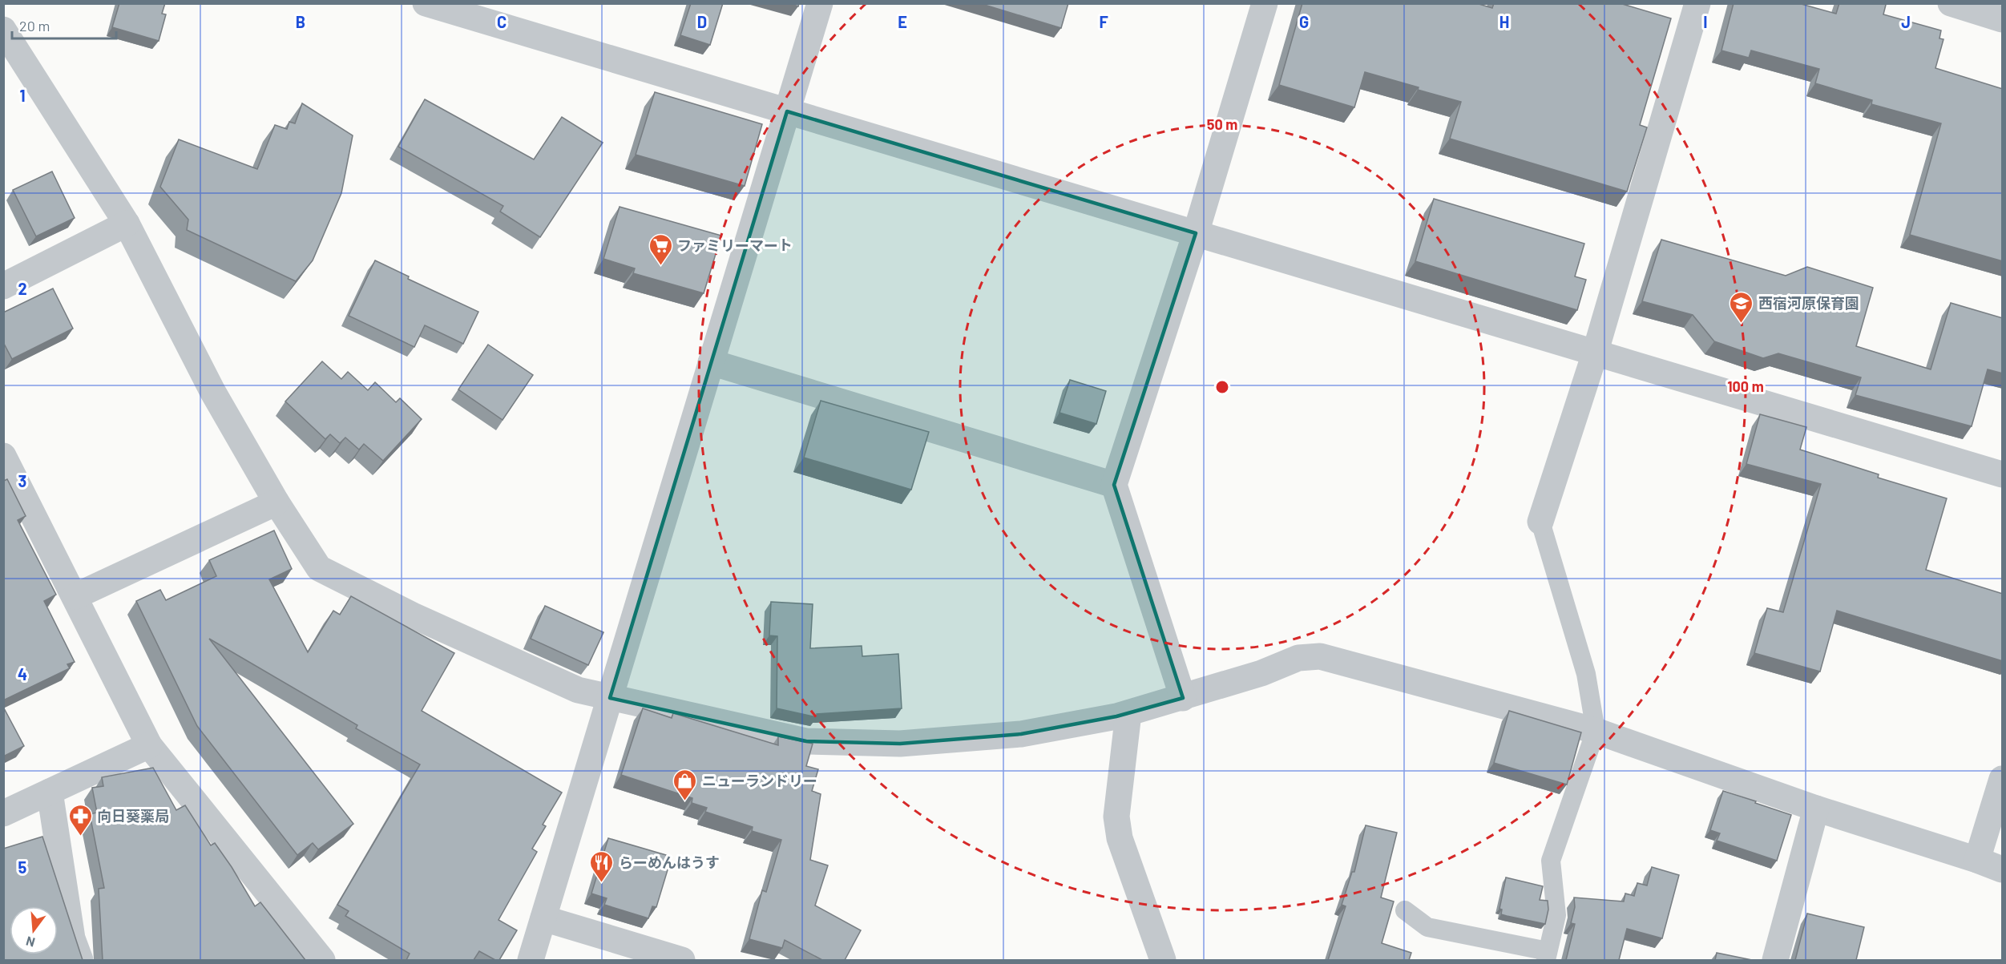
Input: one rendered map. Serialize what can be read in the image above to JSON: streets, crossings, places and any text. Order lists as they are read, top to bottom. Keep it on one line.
{"places":{"supermarket":["ファミリーマート"],"school or university":["西宿河原保育園"],"shop":["ニューランドリー"],"pharmacy":["向日葵薬局"],"restaurant":["らーめんはうす"]},"scale_bar":"20 m","north":"bottom","grid":{"columns":["B","C","D","E","F","G","H","I","J"],"rows":["1","2","3","4","5"]},"rings":["50 m","100 m"]}
